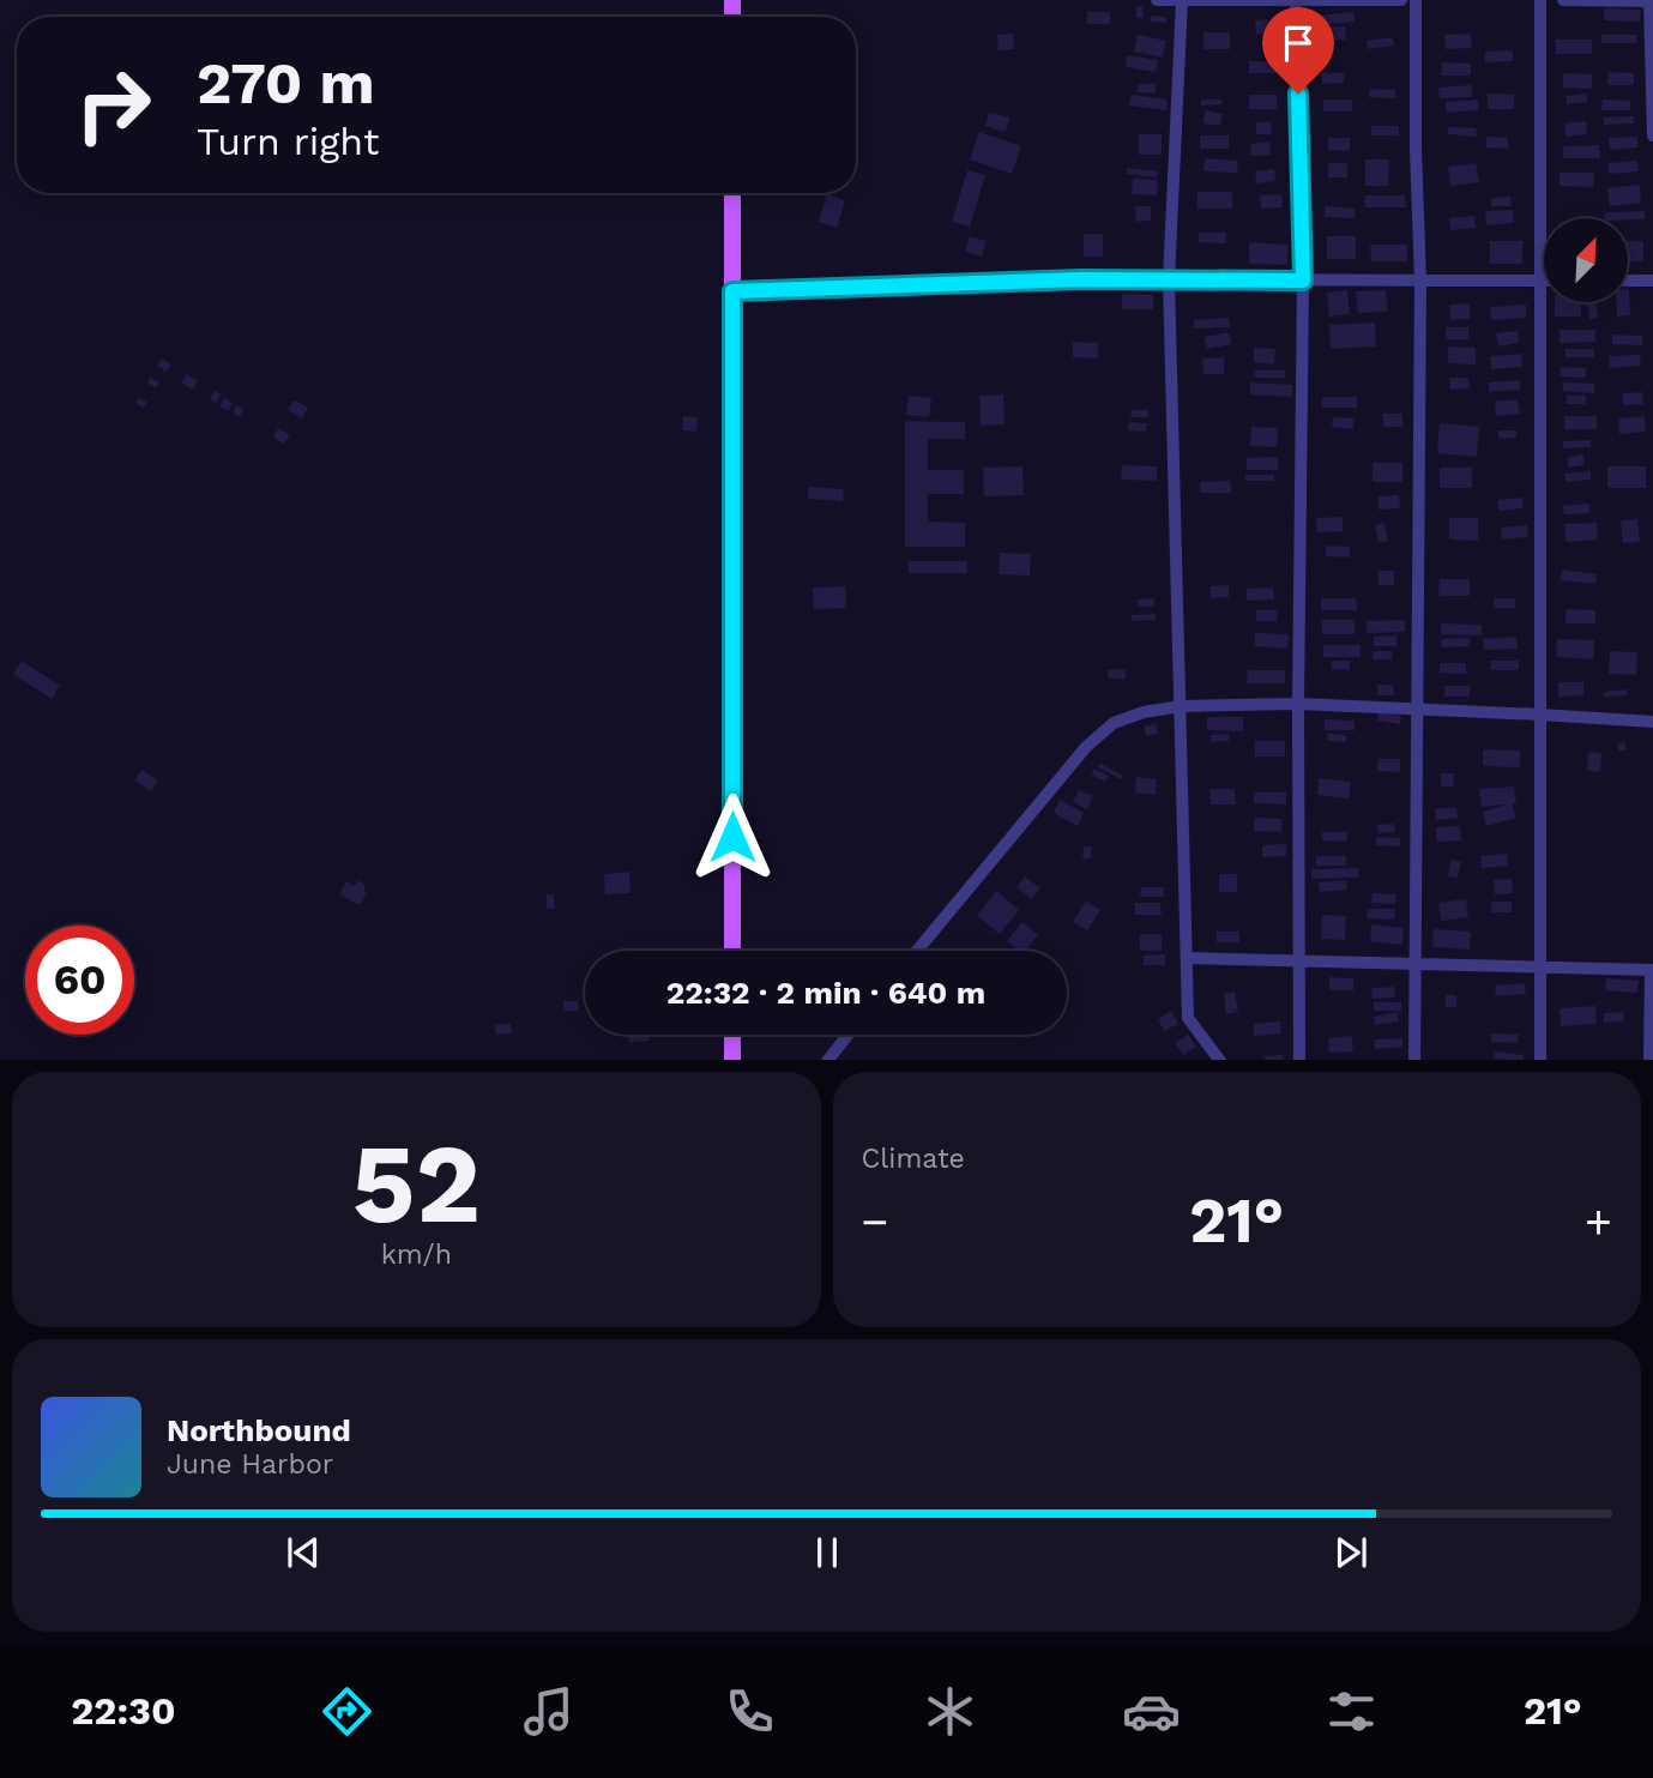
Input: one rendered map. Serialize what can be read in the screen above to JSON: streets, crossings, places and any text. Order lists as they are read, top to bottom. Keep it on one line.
{"north":"top right","page":{"turn":["270 m","Turn right"],"limit":"60","trip":"22:32 · 2 min · 640 m","tile":[["52","km/h"],"Climate"],"heat":["−","21°","+"],"song":["Northbound","June Harbor"],"tabs":["22:30","21°"]}}
